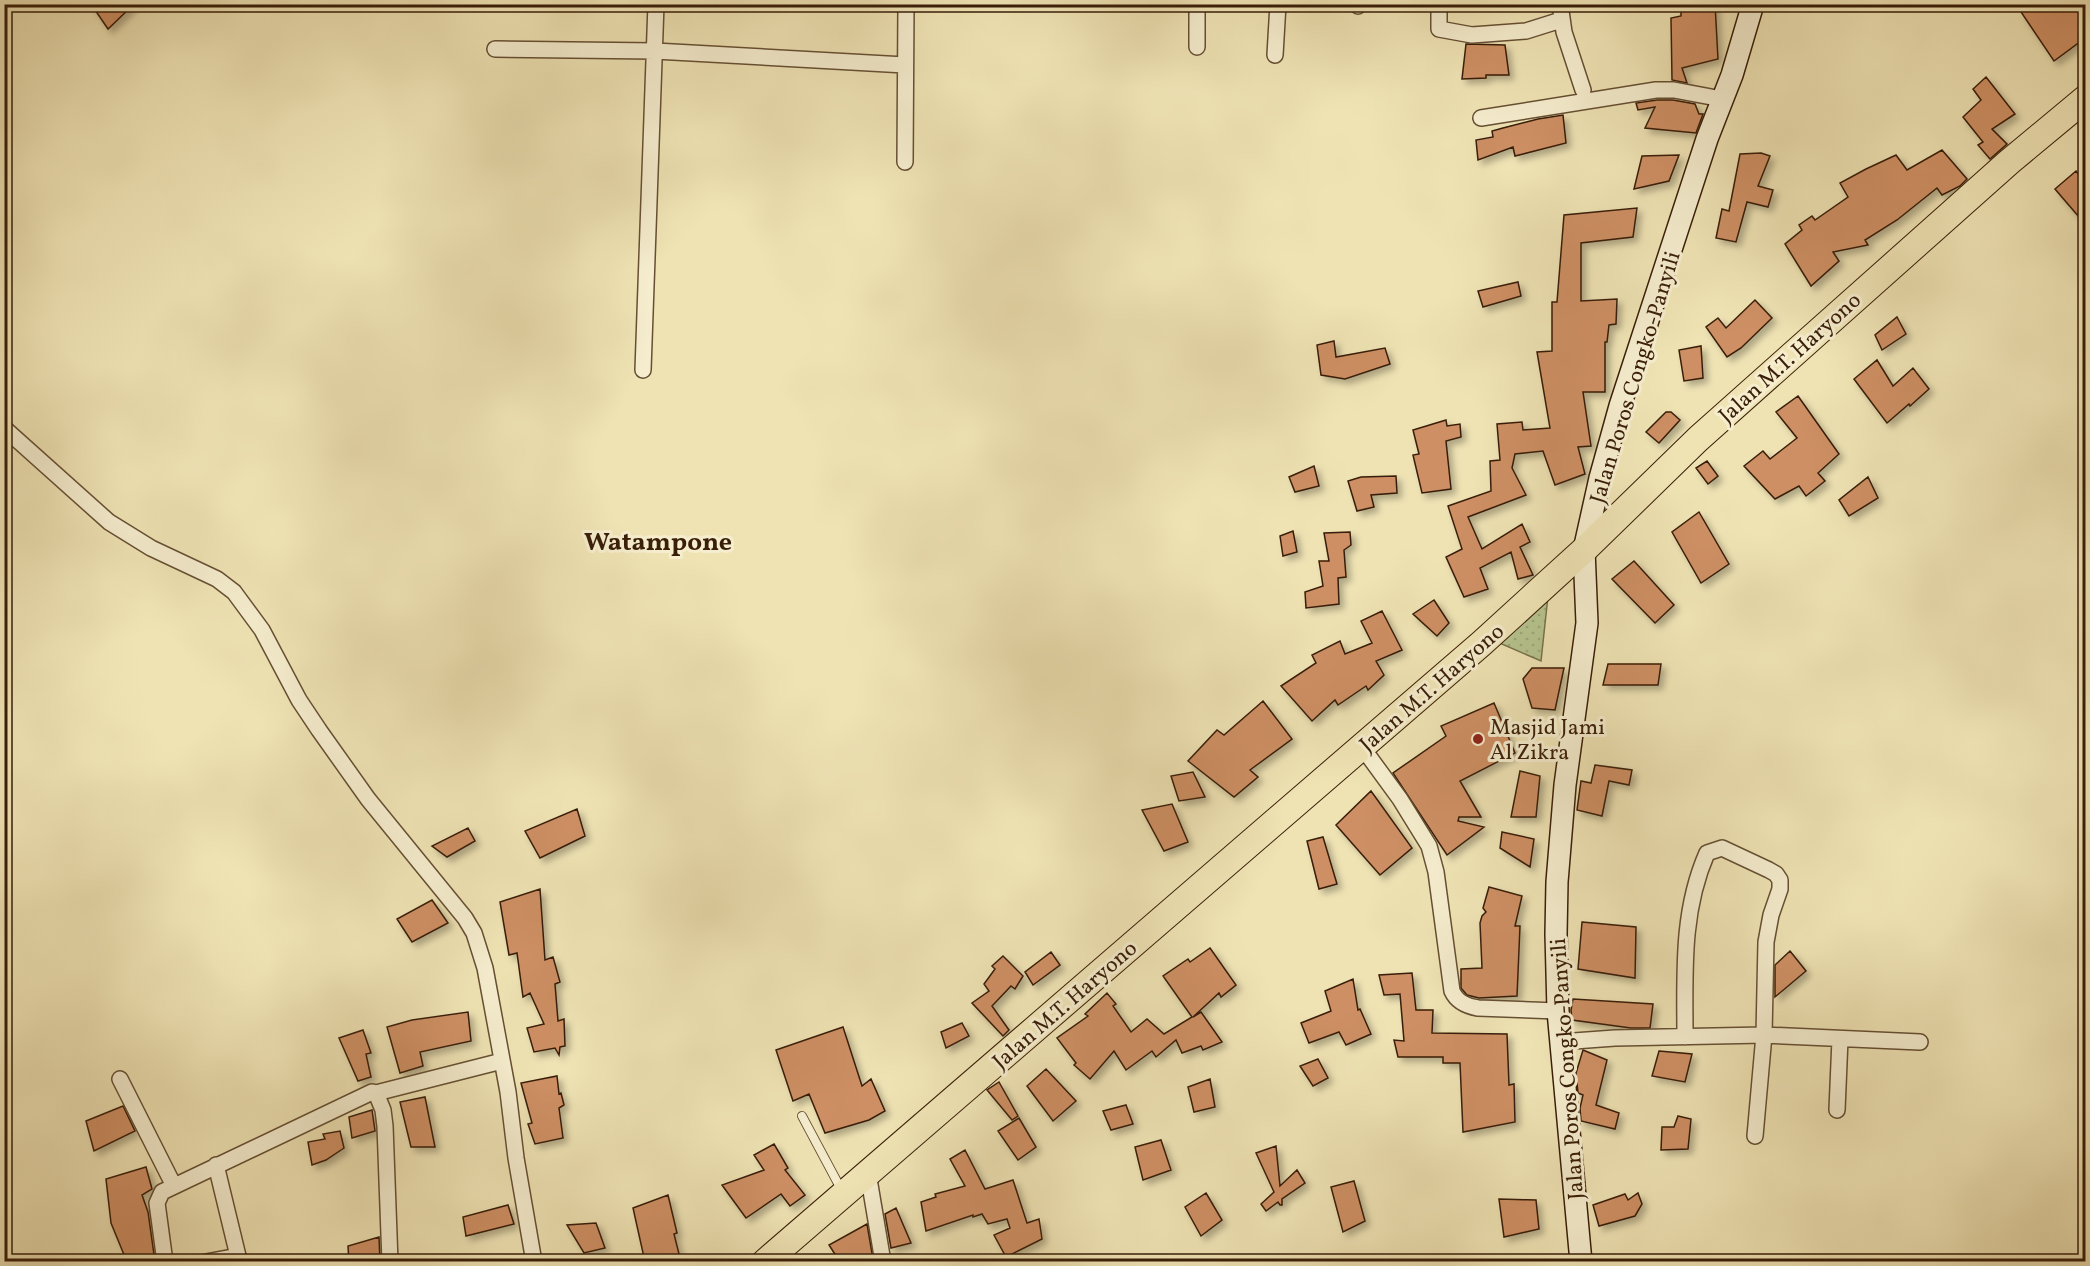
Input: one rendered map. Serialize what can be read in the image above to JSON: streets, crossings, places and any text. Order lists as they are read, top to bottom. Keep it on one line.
{"streets":{"highway":["Jalan M.T. Haryono"],"main road":["Jalan Poros Congko-Panyili"]},"crossings":[["Jalan M.T. Haryono","Jalan Poros Congko-Panyili"]],"districts":["Watampone"],"places":["Masjid Jami Al Zikra"]}
